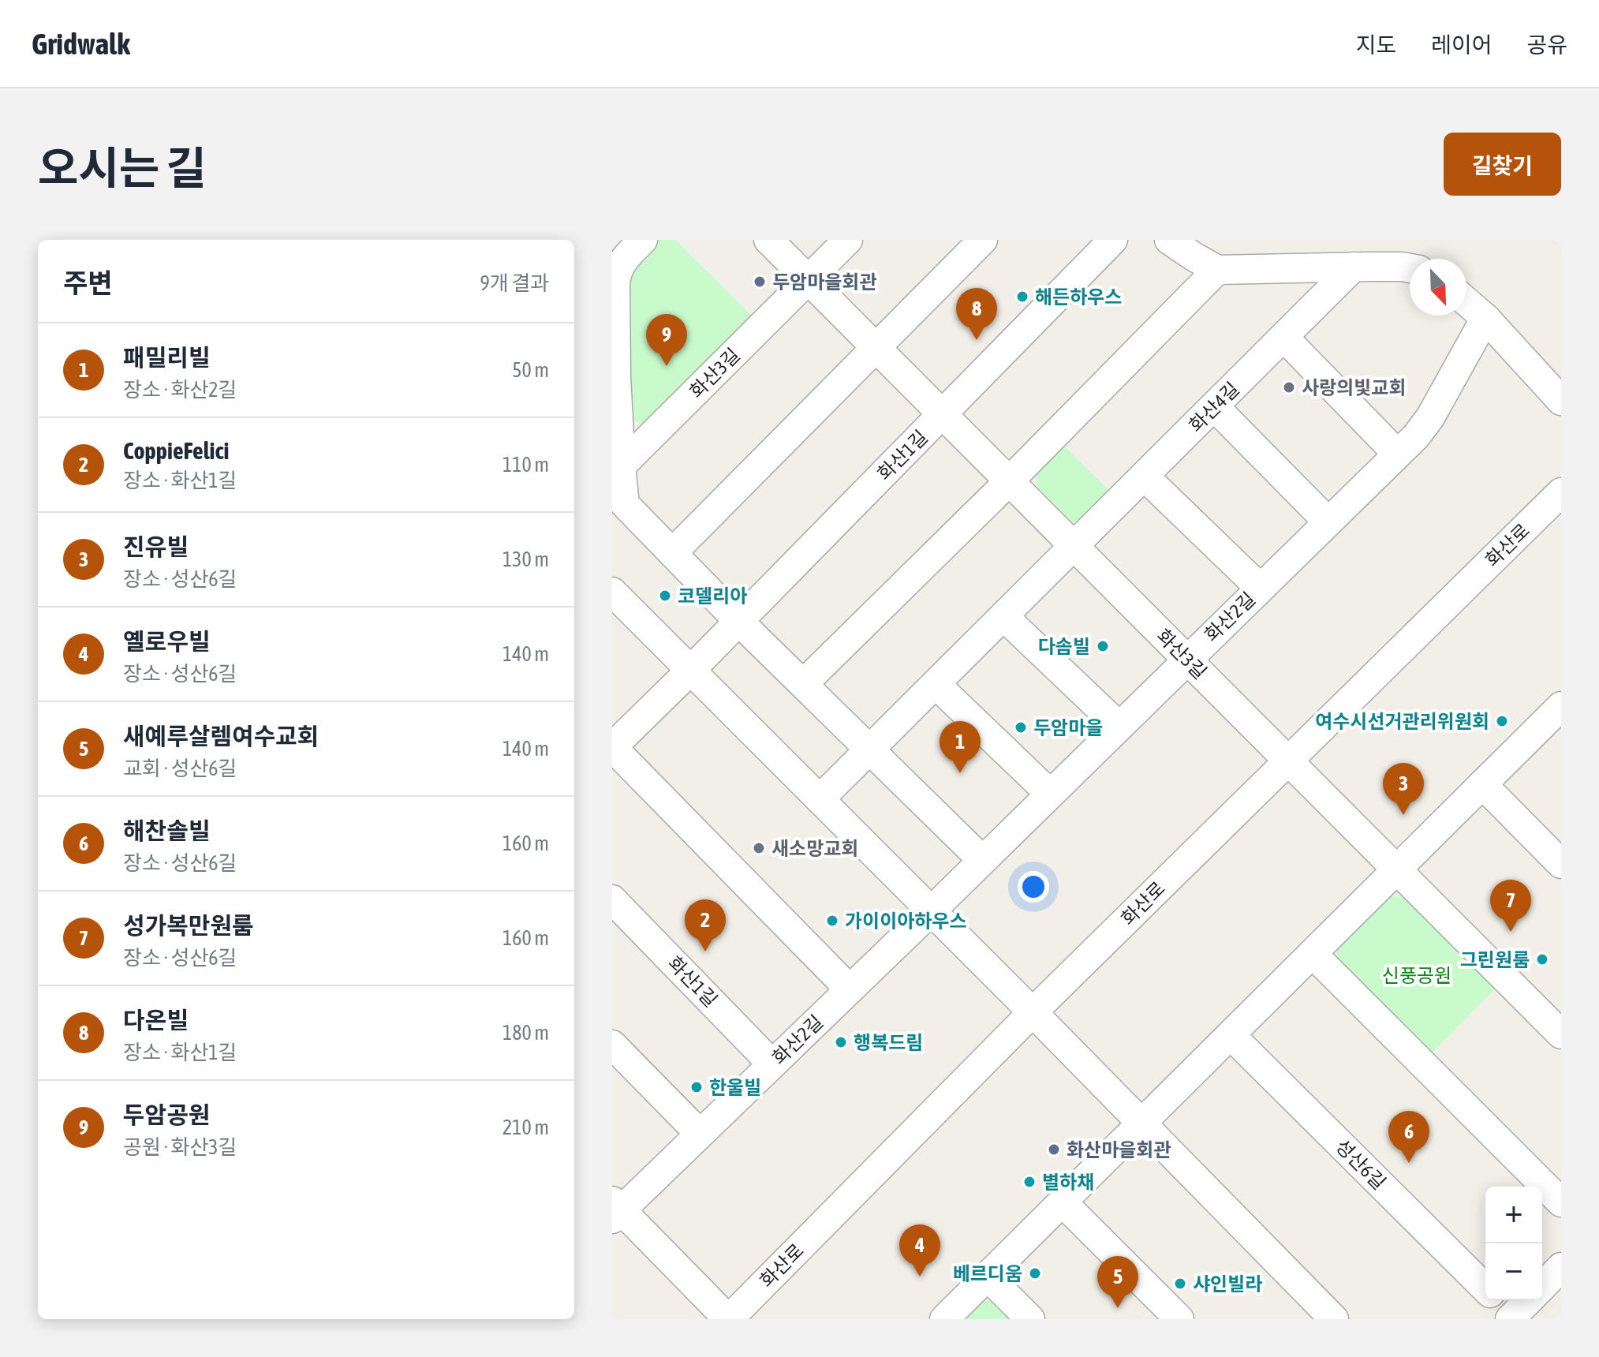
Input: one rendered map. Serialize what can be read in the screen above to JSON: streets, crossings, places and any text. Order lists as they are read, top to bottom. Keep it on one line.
{"streets":{"street":["화산3길","화산4길","화산1길","화산로","화산2길","성산6길"]},"crossings":[["화산3길","화산4길"],["화산3길","화산1길"],["화산3길","화산로"],["화산3길","화산2길"],["화산4길","화산2길"],["화산1길","화산2길"]],"parks":["신풍공원"],"places":["두암마을회관","해든하우스","사랑의빛교회","코델리아","다솜빌","여수시선거관리위원회","두암마을","새소망교회","가이이아하우스","그린원룸","행복드림","한울빌","화산마을회관","별하채","베르디움","샤인빌라"],"north":"bottom right","page":{"header":"Gridwalk","nav":["지도","레이어","공유"],"title":"오시는 길","buttons":"길찾기","heading":["주변","9개 결과"],"pins":["8","9","1","3","7","2","6","4","5"],"list":[{"mark":"1","name":"패밀리빌","note":"장소 · 화산2길","value":"50 m"},{"mark":"2","name":"CoppieFelici","note":"장소 · 화산1길","value":"110 m"},{"mark":"3","name":"진유빌","note":"장소 · 성산6길","value":"130 m"},{"mark":"4","name":"옐로우빌","note":"장소 · 성산6길","value":"140 m"},{"mark":"5","name":"새예루살렘여수교회","note":"교회 · 성산6길","value":"140 m"},{"mark":"6","name":"해찬솔빌","note":"장소 · 성산6길","value":"160 m"},{"mark":"7","name":"성가복만원룸","note":"장소 · 성산6길","value":"160 m"},{"mark":"8","name":"다온빌","note":"장소 · 화산1길","value":"180 m"},{"mark":"9","name":"두암공원","note":"공원 · 화산3길","value":"210 m"}],"map_buttons":["+","−"]}}
